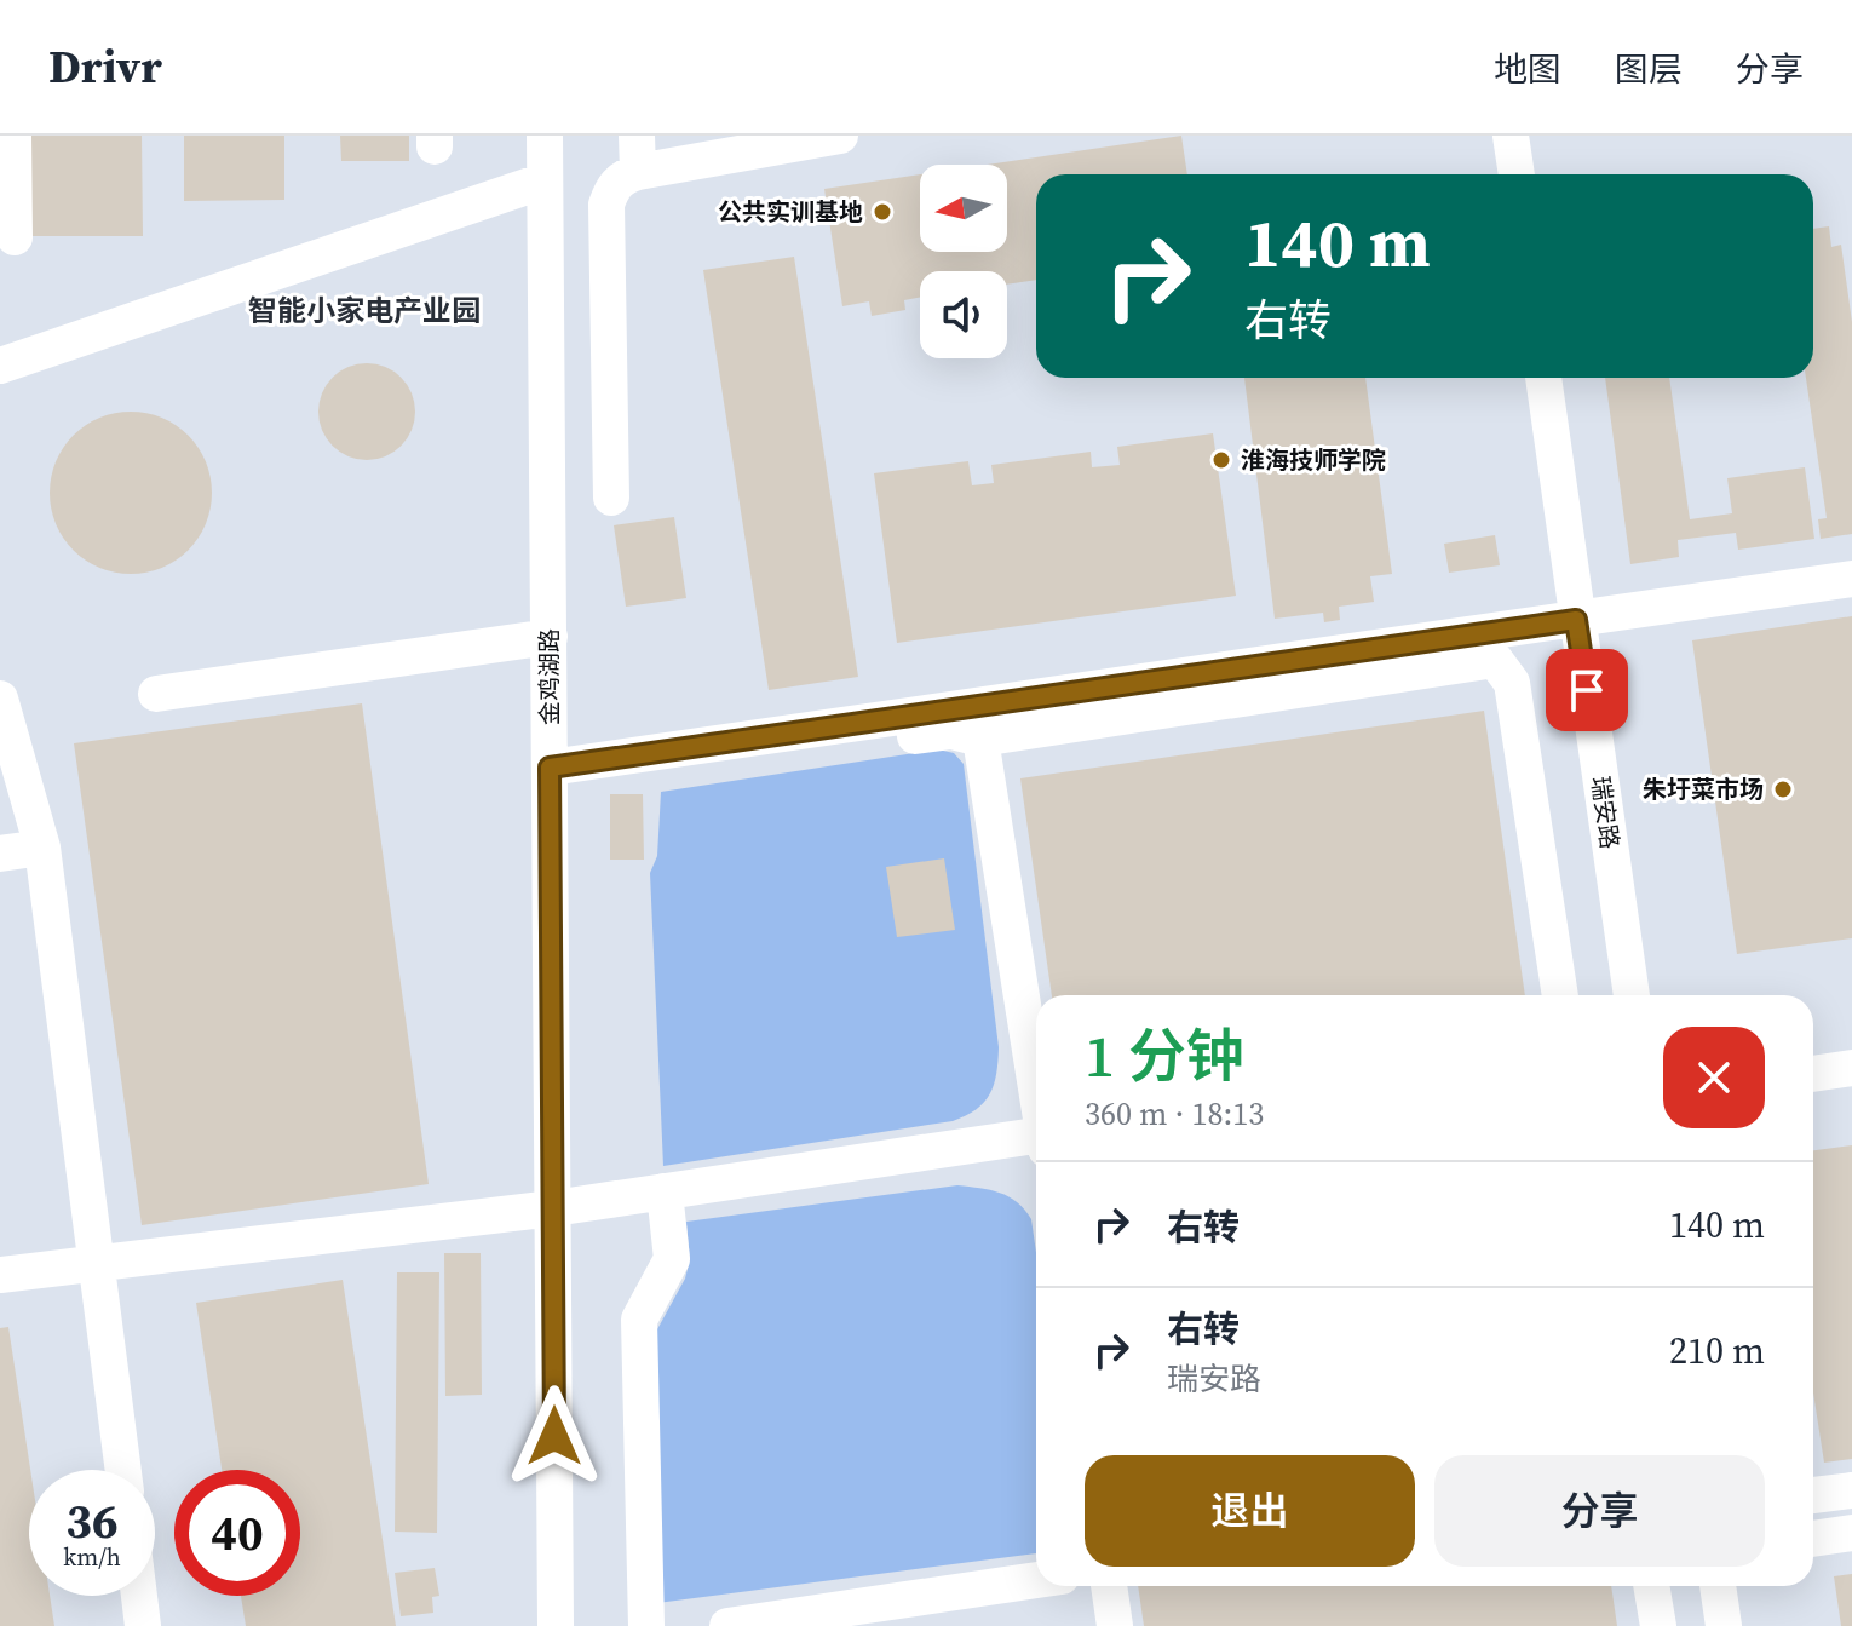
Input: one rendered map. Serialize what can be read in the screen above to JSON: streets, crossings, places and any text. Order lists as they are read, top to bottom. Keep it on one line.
{"streets":{"street":["金鸡湖路","瑞安路"]},"districts":["智能小家电产业园"],"places":["公共实训基地","淮海技师学院","朱圩菜市场"],"north":"left","page":{"header":"Drivr","nav":["地图","图层","分享"],"turn":["140 m","右转"],"heading":["1 分钟","360 m · 18:13"],"list":[{"name":"右转","value":"140 m"},{"name":"右转","note":"瑞安路","value":"210 m"}],"buttons":["退出","分享"],"speed":"36 km/h","limit":"40"}}
